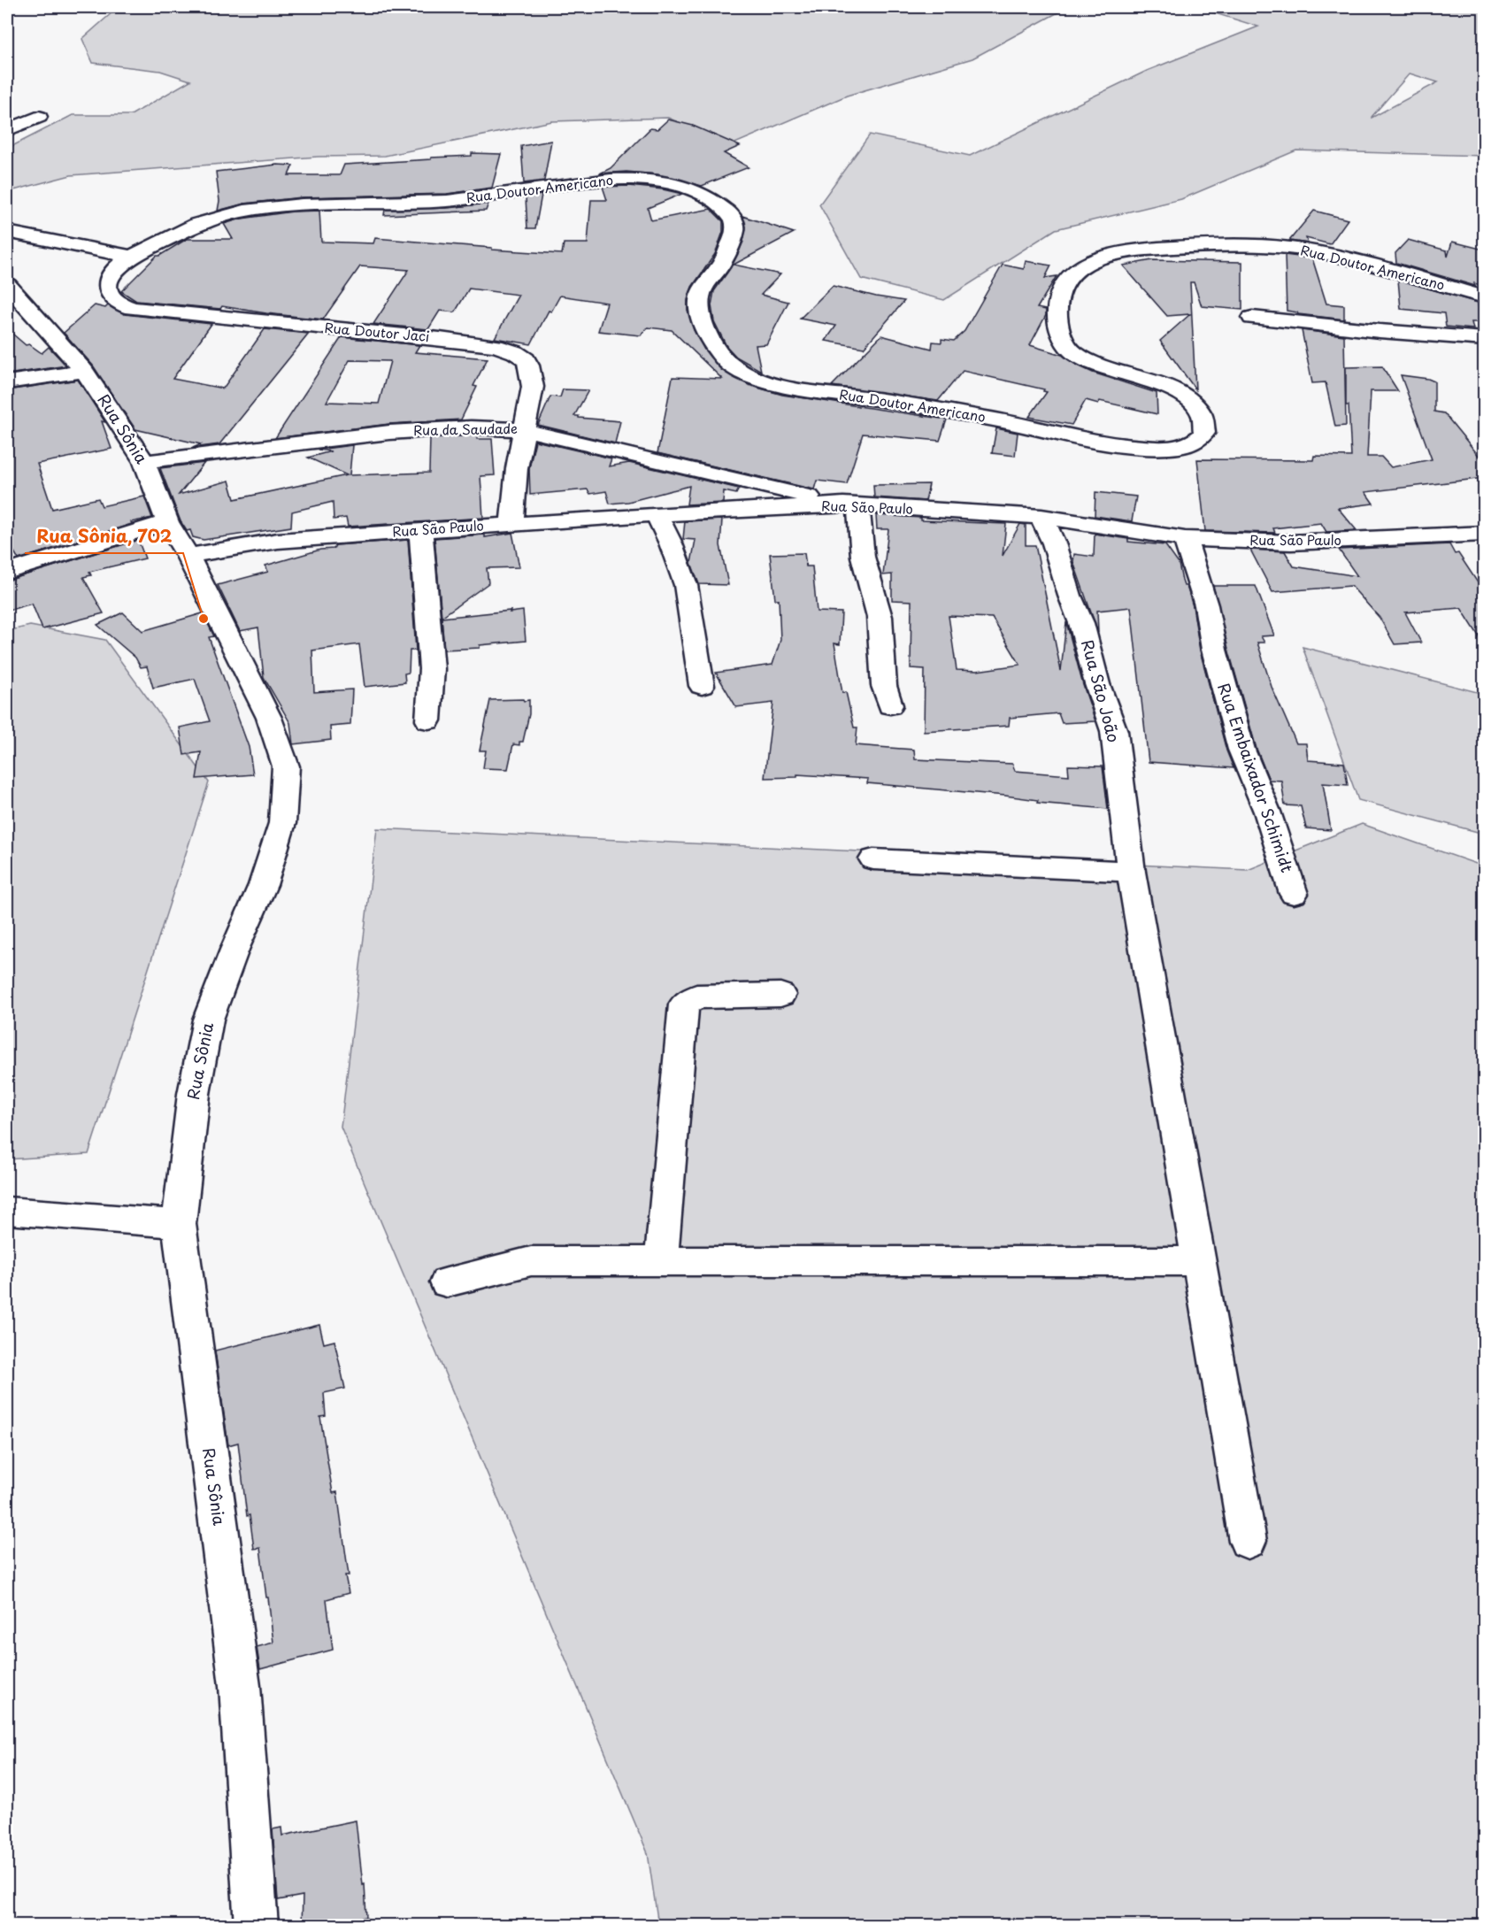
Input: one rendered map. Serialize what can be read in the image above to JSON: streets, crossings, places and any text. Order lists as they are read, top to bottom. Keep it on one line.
{"streets":{"street":["Rua Doutor Americano","Rua Doutor Jaci","Rua Sônia","Rua da Saudade","Rua São Paulo","Rua São João","Rua Embaixador Schimidt"]},"crossings":[["Rua Doutor Americano","Rua Doutor Jaci"],["Rua Doutor Jaci","Rua da Saudade"],["Rua Doutor Jaci","Rua São Paulo"],["Rua Sônia","Rua da Saudade"],["Rua Sônia","Rua São Paulo"],["Rua da Saudade","Rua São Paulo"],["Rua São Paulo","Rua São João"],["Rua São Paulo","Rua Embaixador Schimidt"]],"places":["Rua Sônia, 702"]}
